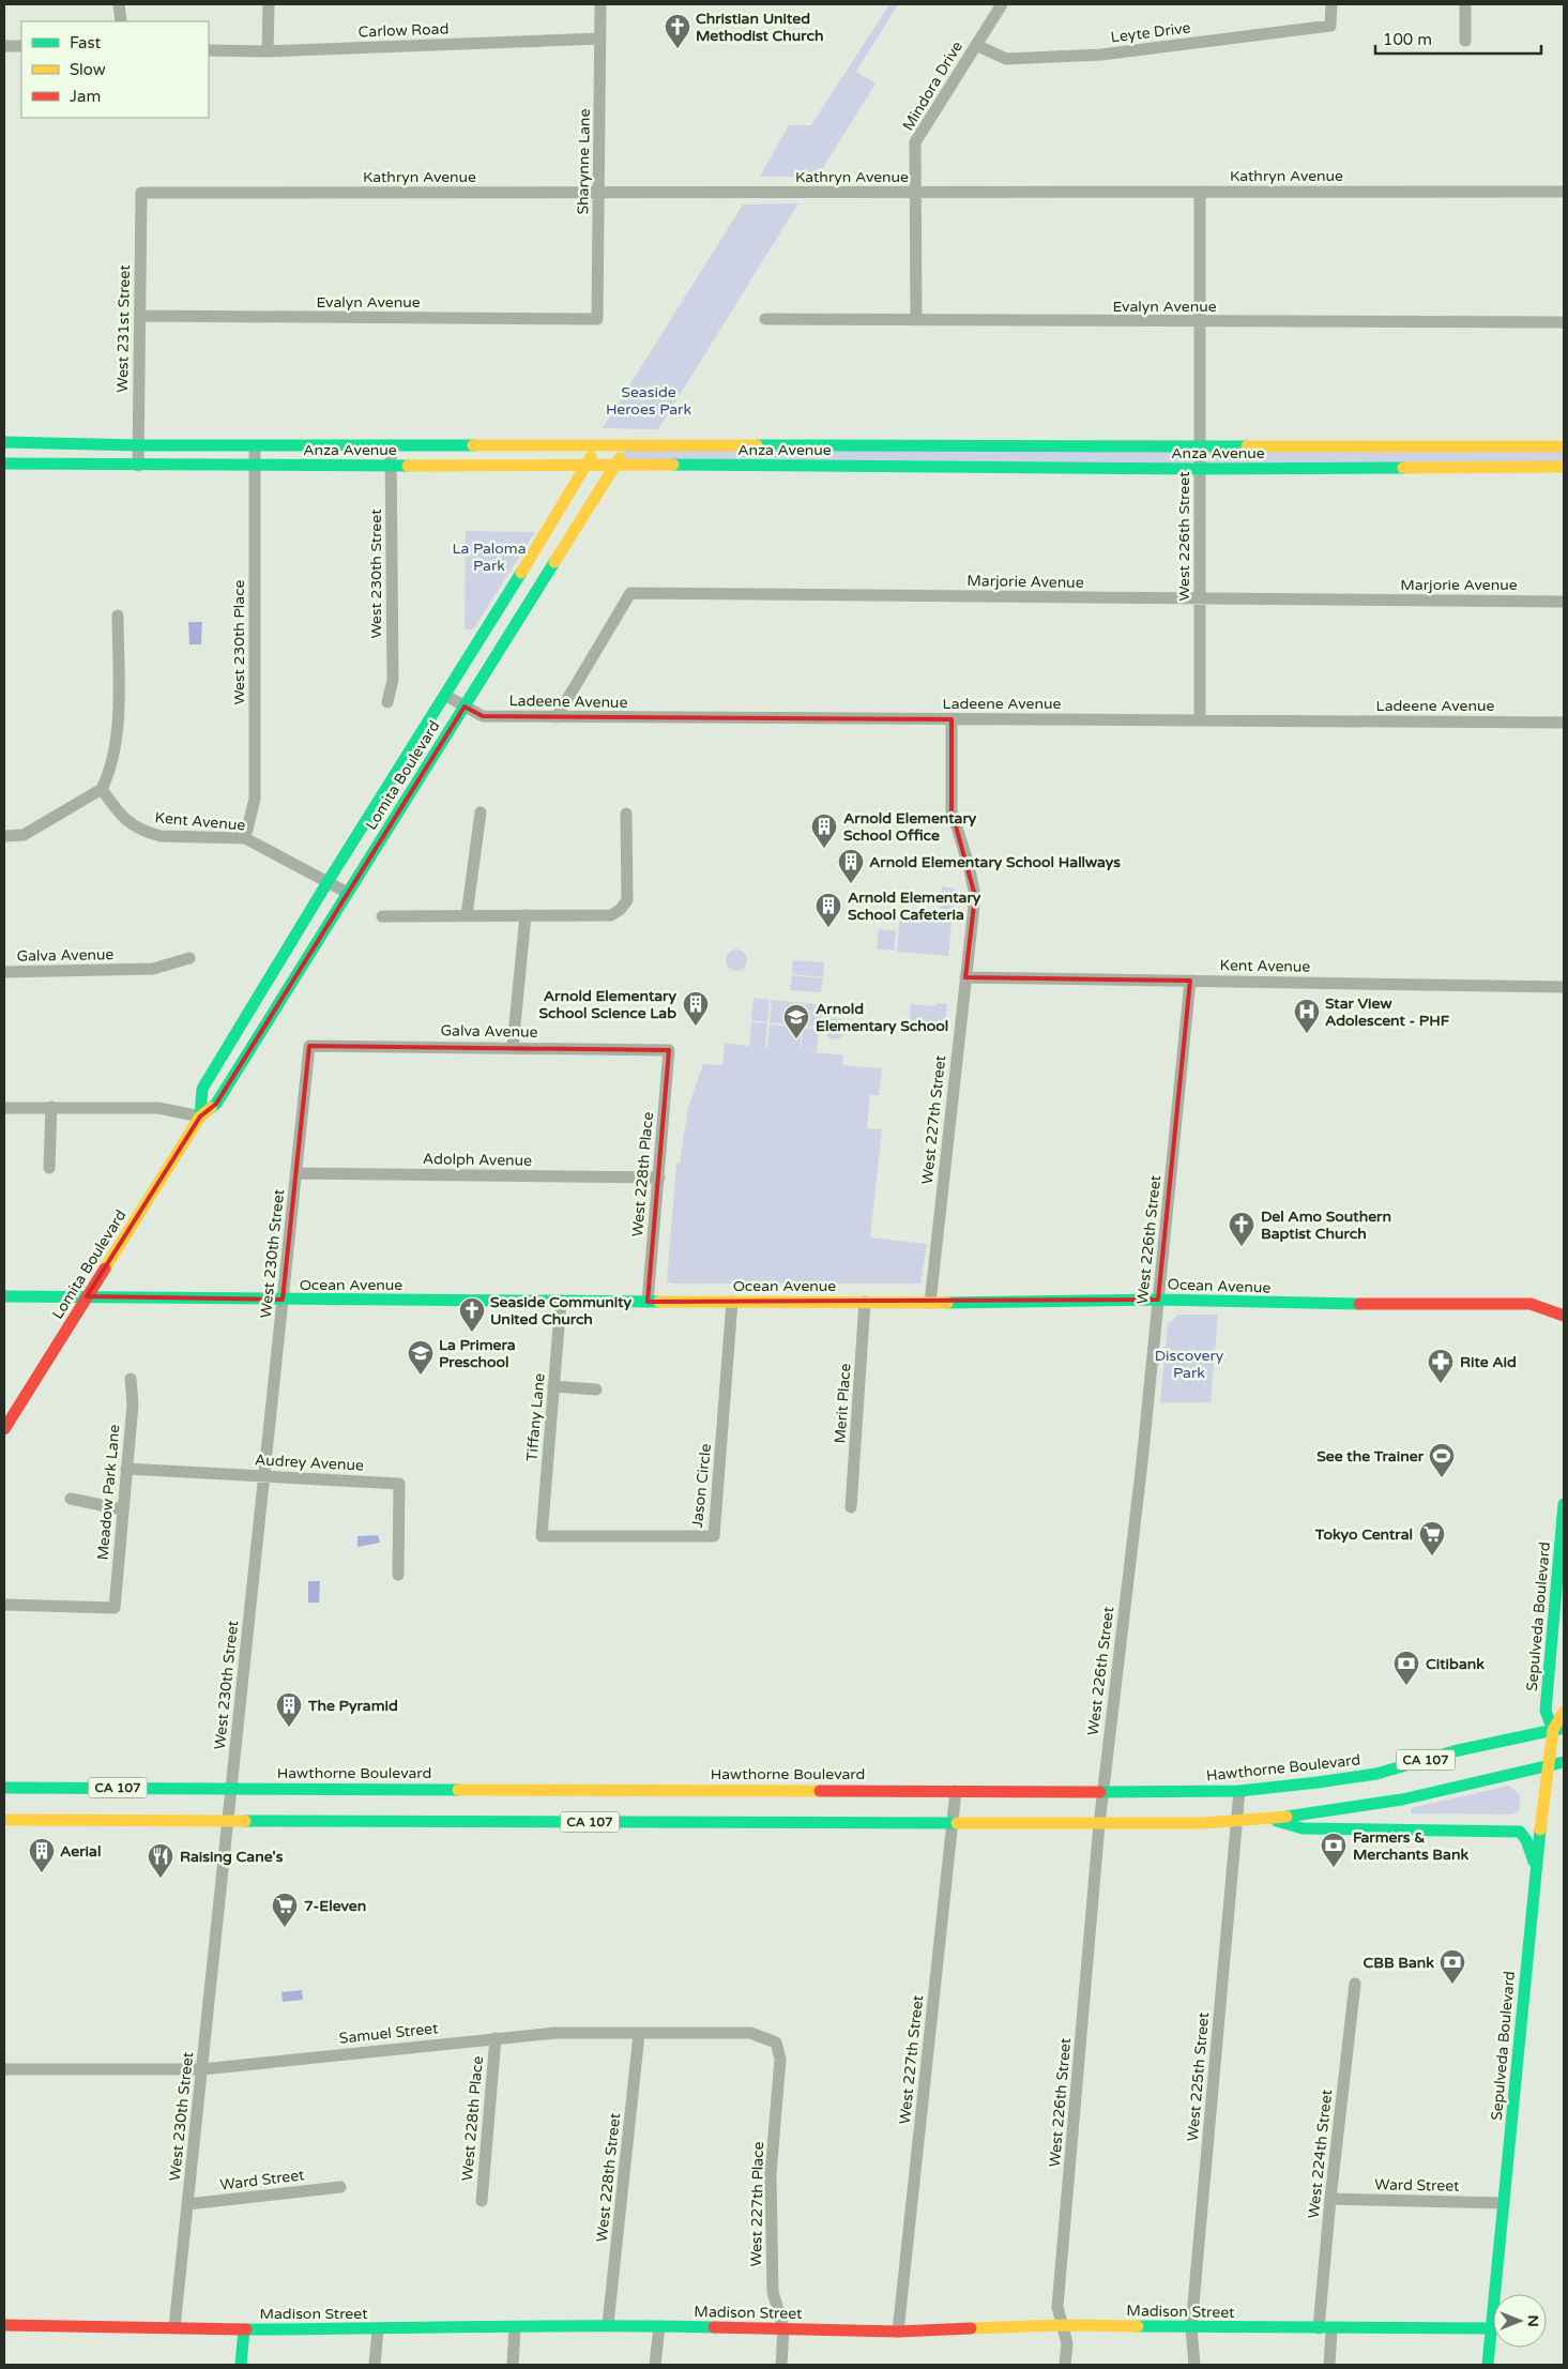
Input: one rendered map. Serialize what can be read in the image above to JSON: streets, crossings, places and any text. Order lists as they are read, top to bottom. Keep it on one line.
{"streets":{"main road":["Anza Avenue","Lomita Boulevard","Ocean Avenue","Sepulveda Boulevard","CA 107","Hawthorne Boulevard","Madison Street"],"street":["Carlow Road","Leyte Drive","Mindora Drive","Sharynne Lane","Kathryn Avenue","Evalyn Avenue","West 231st Street","West 226th Street","West 230th Street","Marjorie Avenue","West 230th Place","Ladeene Avenue","Kent Avenue","Galva Avenue","West 227th Street","Adolph Avenue","West 228th Place","Merit Place","Tiffany Lane","Audrey Avenue","Jason Circle","Meadow Park Lane","Samuel Street","West 225th Street","West 224th Street","West 228th Street","Ward Street","West 227th Place"]},"crossings":[["Carlow Road","Sharynne Lane"],["Leyte Drive","Mindora Drive"],["Mindora Drive","Kathryn Avenue"],["Mindora Drive","Evalyn Avenue"],["Sharynne Lane","Kathryn Avenue"],["Sharynne Lane","Evalyn Avenue"],["Kathryn Avenue","West 231st Street"],["Kathryn Avenue","West 226th Street"],["Evalyn Avenue","West 231st Street"],["Evalyn Avenue","West 226th Street"],["West 231st Street","Anza Avenue"],["Anza Avenue","West 226th Street"],["Anza Avenue","West 230th Street"],["Anza Avenue","West 230th Place"],["Anza Avenue","Lomita Boulevard"],["West 226th Street","Marjorie Avenue"],["West 226th Street","Ladeene Avenue"],["West 226th Street","Kent Avenue"],["West 226th Street","Ocean Avenue"],["West 226th Street","CA 107"],["West 226th Street","Hawthorne Boulevard"],["West 226th Street","Madison Street"],["West 230th Street","Galva Avenue"],["West 230th Street","Adolph Avenue"],["West 230th Street","Ocean Avenue"],["West 230th Street","Audrey Avenue"],["West 230th Street","CA 107"],["West 230th Street","Hawthorne Boulevard"],["West 230th Street","Samuel Street"],["West 230th Street","Ward Street"],["West 230th Street","Madison Street"],["Marjorie Avenue","Ladeene Avenue"],["West 230th Place","Kent Avenue"],["Ladeene Avenue","Lomita Boulevard"],["Ladeene Avenue","West 227th Street"],["Lomita Boulevard","Kent Avenue"],["Lomita Boulevard","Ocean Avenue"],["Kent Avenue","West 227th Street"],["Galva Avenue","West 228th Place"],["West 227th Street","Ocean Avenue"],["West 227th Street","CA 107"],["West 227th Street","Hawthorne Boulevard"],["West 227th Street","Madison Street"],["Adolph Avenue","West 228th Place"],["West 228th Place","Ocean Avenue"],["West 228th Place","Samuel Street"],["Ocean Avenue","Merit Place"],["Ocean Avenue","Tiffany Lane"],["Ocean Avenue","Jason Circle"],["Tiffany Lane","Jason Circle"],["Audrey Avenue","Meadow Park Lane"],["Sepulveda Boulevard","CA 107"],["Sepulveda Boulevard","Hawthorne Boulevard"],["Sepulveda Boulevard","Ward Street"],["Sepulveda Boulevard","Madison Street"],["CA 107","West 225th Street"],["Hawthorne Boulevard","West 225th Street"],["Samuel Street","West 228th Street"],["Samuel Street","West 227th Place"],["West 225th Street","Madison Street"],["West 224th Street","Ward Street"],["West 224th Street","Madison Street"],["West 228th Street","Madison Street"],["West 227th Place","Madison Street"]],"parks":["Seaside Heroes Park","La Paloma Park","Discovery Park"],"places":{"church":["Christian United Methodist Church","Del Amo Southern Baptist Church","Seaside Community United Church"],"building":["Arnold Elementary School Office","Arnold Elementary School Hallways","Arnold Elementary School Cafeteria","Arnold Elementary School Science Lab","The Pyramid","Aerial"],"hospital":["Star View Adolescent - PHF"],"school or university":["Arnold Elementary School","La Primera Preschool"],"pharmacy":["Rite Aid"],"sports":["See the Trainer"],"supermarket":["Tokyo Central","7-Eleven"],"bank":["Citibank","Farmers & Merchants Bank","CBB Bank"],"restaurant":["Raising Cane's"]},"legend":["Fast","Slow","Jam"],"scale_bar":"100 m","north":"right"}
